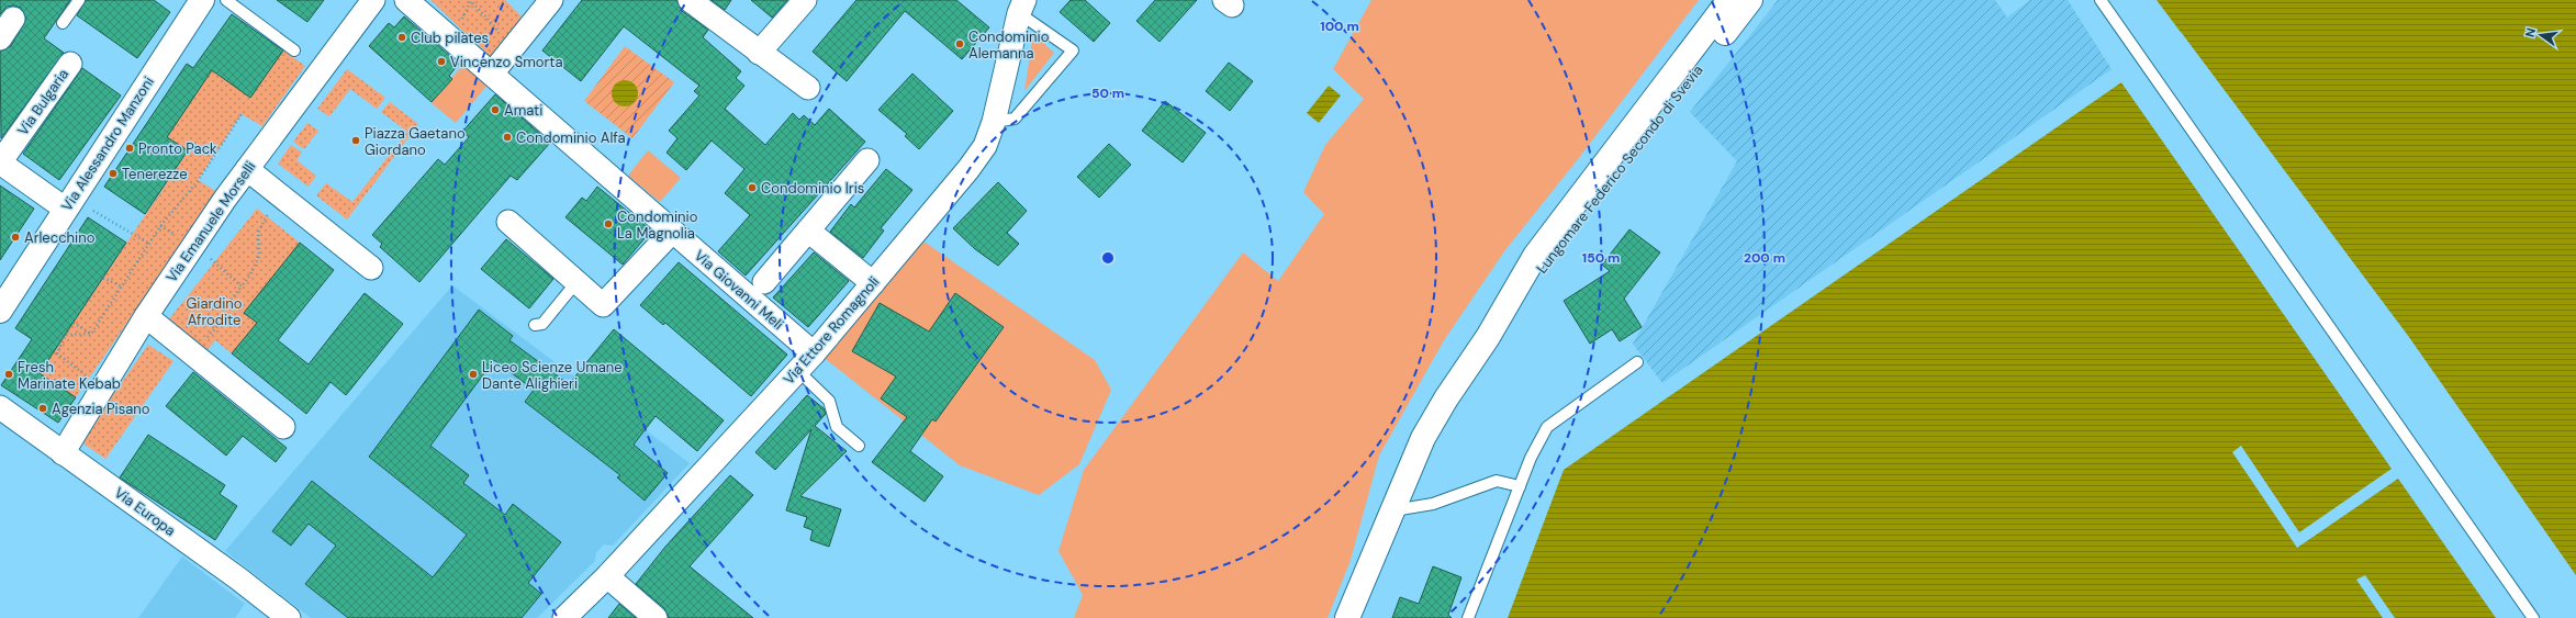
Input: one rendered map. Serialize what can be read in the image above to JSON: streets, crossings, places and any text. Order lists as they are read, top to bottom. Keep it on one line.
{"streets":{"street":["Via Bulgaria","Via Alessandro Manzoni","Lungomare Federico Secondo di Svevia","Via Emanuele Morselli","Via Giovanni Meli","Via Ettore Romagnoli","Via Europa"]},"crossings":[["Via Emanuele Morselli","Via Europa"],["Via Giovanni Meli","Via Ettore Romagnoli"]],"parks":["Giardino Afrodite"],"places":["Club pilates","Condominio Alemanna","Vincenzo Smorta","Amati","Condominio Alfa","Piazza Gaetano Giordano","Pronto Pack","Tenerezze","Condominio Iris","Condominio La Magnolia","Arlecchino","Fresh Marinate Kebab","Liceo Scienze Umane Dante Alighieri","Agenzia Pisano"],"north":"left","rings":["100 m","50 m","150 m","200 m"]}
